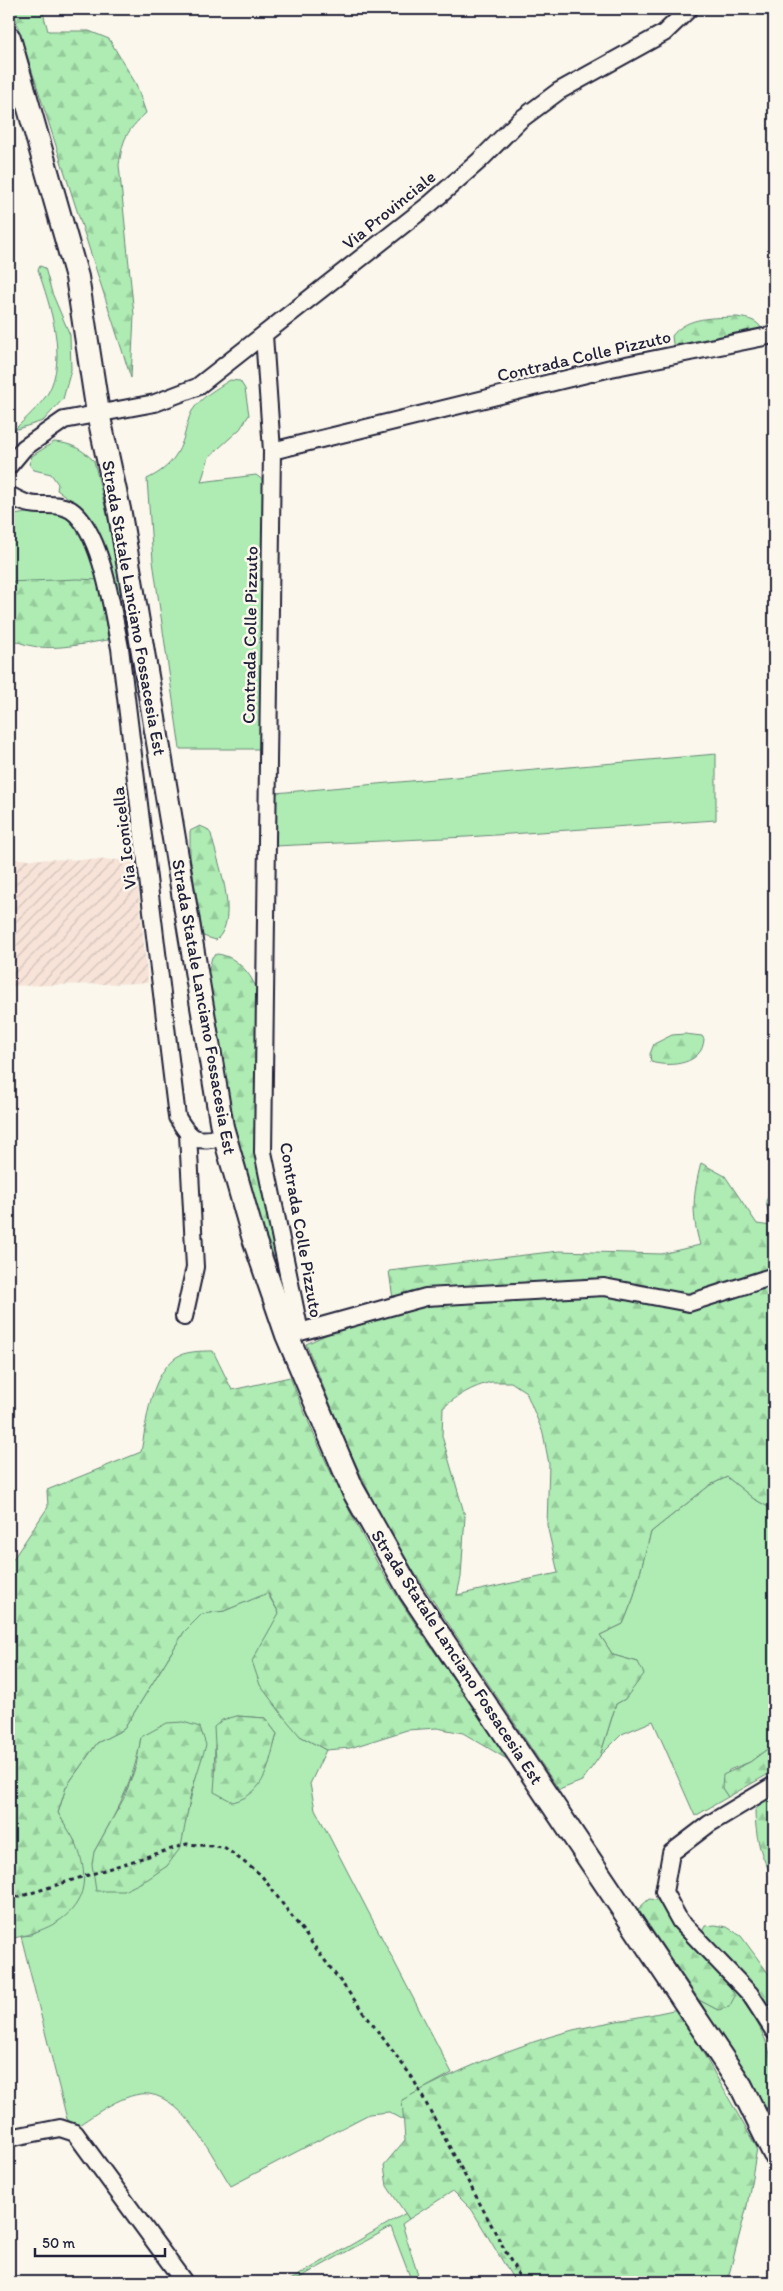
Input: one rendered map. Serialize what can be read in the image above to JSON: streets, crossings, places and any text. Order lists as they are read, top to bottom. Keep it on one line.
{"streets":{"main road":["Strada Statale Lanciano Fossacesia Est"],"street":["Via Provinciale","Contrada Colle Pizzuto","Via Iconicella"]},"crossings":[["Via Provinciale","Strada Statale Lanciano Fossacesia Est"],["Contrada Colle Pizzuto","Strada Statale Lanciano Fossacesia Est"]],"scale_bar":"50 m"}
